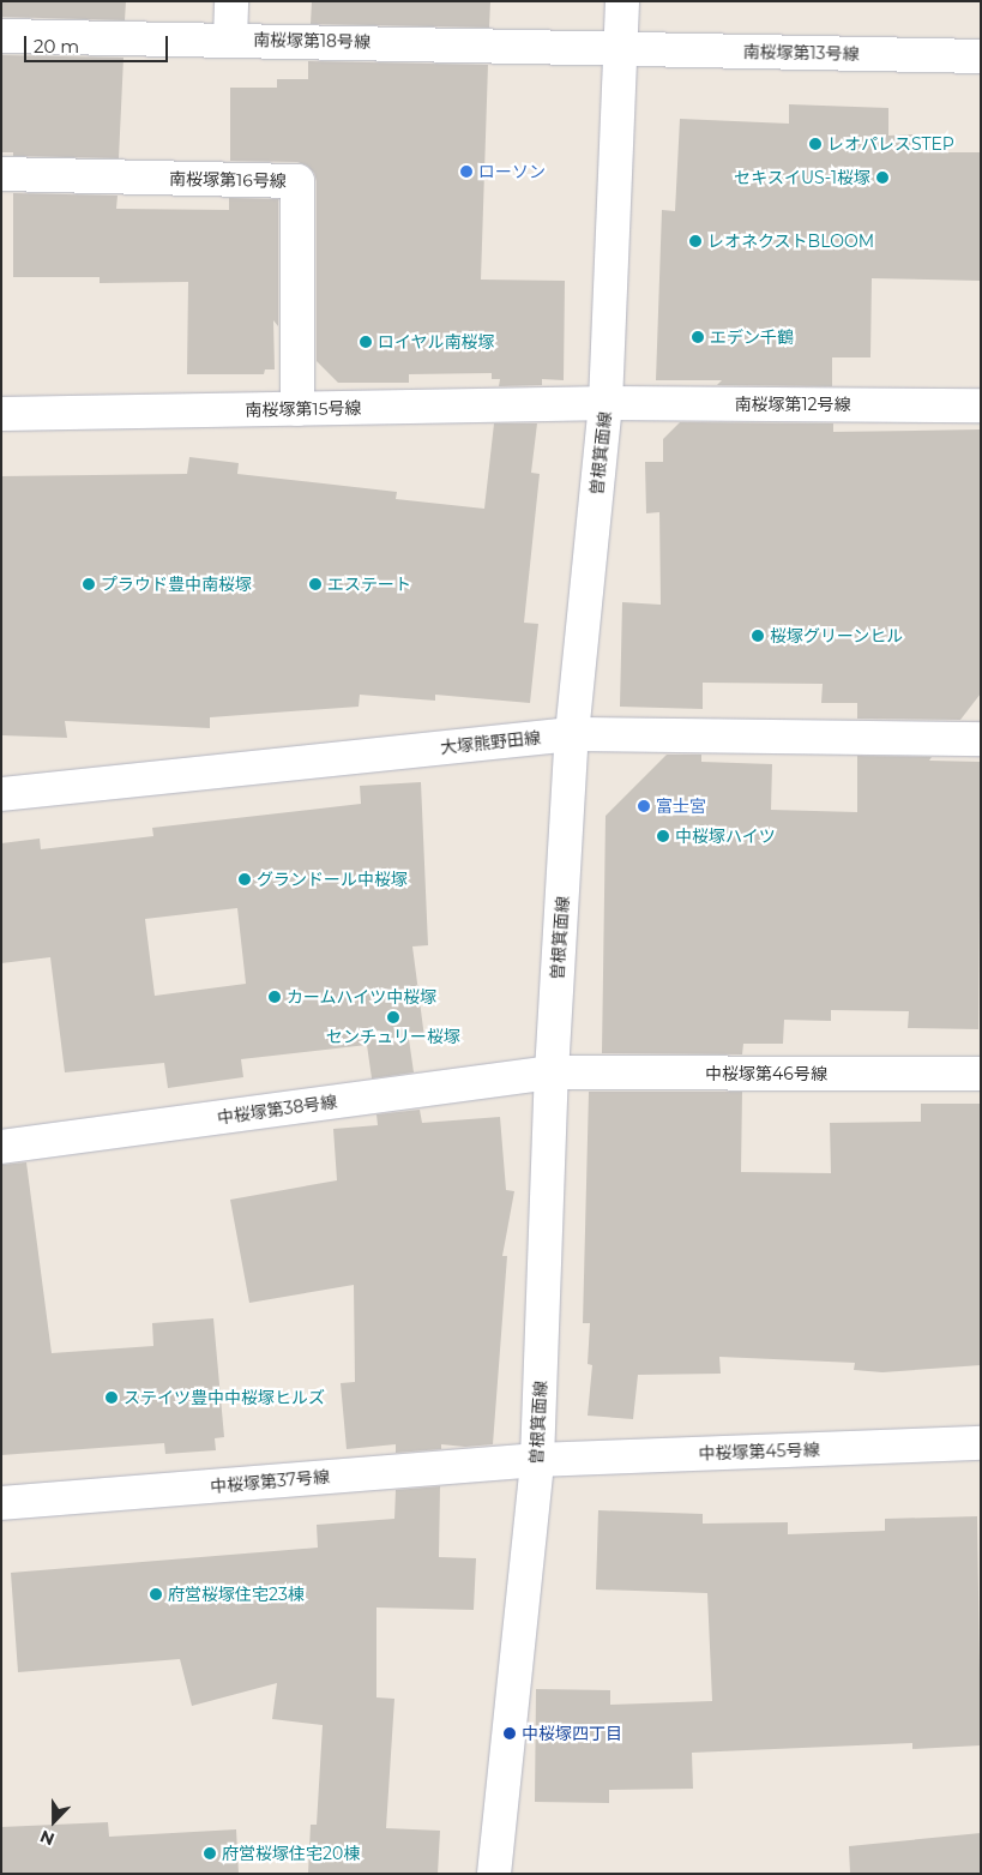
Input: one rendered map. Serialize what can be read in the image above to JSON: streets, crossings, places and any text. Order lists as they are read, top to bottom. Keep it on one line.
{"streets":{"street":["南桜塚第18号線","南桜塚第13号線","南桜塚第16号線","南桜塚第12号線","南桜塚第15号線","曽根箕面線","大塚熊野田線","中桜塚第46号線","中桜塚第38号線","中桜塚第45号線","中桜塚第37号線"]},"crossings":[["南桜塚第18号線","南桜塚第13号線"],["南桜塚第18号線","曽根箕面線"],["南桜塚第13号線","曽根箕面線"],["南桜塚第16号線","南桜塚第15号線"],["南桜塚第12号線","南桜塚第15号線"],["南桜塚第12号線","曽根箕面線"],["南桜塚第15号線","曽根箕面線"],["曽根箕面線","大塚熊野田線"],["曽根箕面線","中桜塚第46号線"],["曽根箕面線","中桜塚第38号線"],["曽根箕面線","中桜塚第45号線"],["曽根箕面線","中桜塚第37号線"],["中桜塚第46号線","中桜塚第38号線"],["中桜塚第45号線","中桜塚第37号線"]],"places":["レオパレスSTEP","ローソン","セキスイUS-1桜塚","レオネクストBLOOM","エデン千鶴","ロイヤル南桜塚","プラウド豊中南桜塚","エステート","桜塚グリーンヒル","富士宮","中桜塚ハイツ","グランドール中桜塚","カームハイツ中桜塚","センチュリー桜塚","ステイツ豊中中桜塚ヒルズ","府営桜塚住宅23棟","中桜塚四丁目","府営桜塚住宅20棟"],"scale_bar":"20 m","north":"bottom"}
